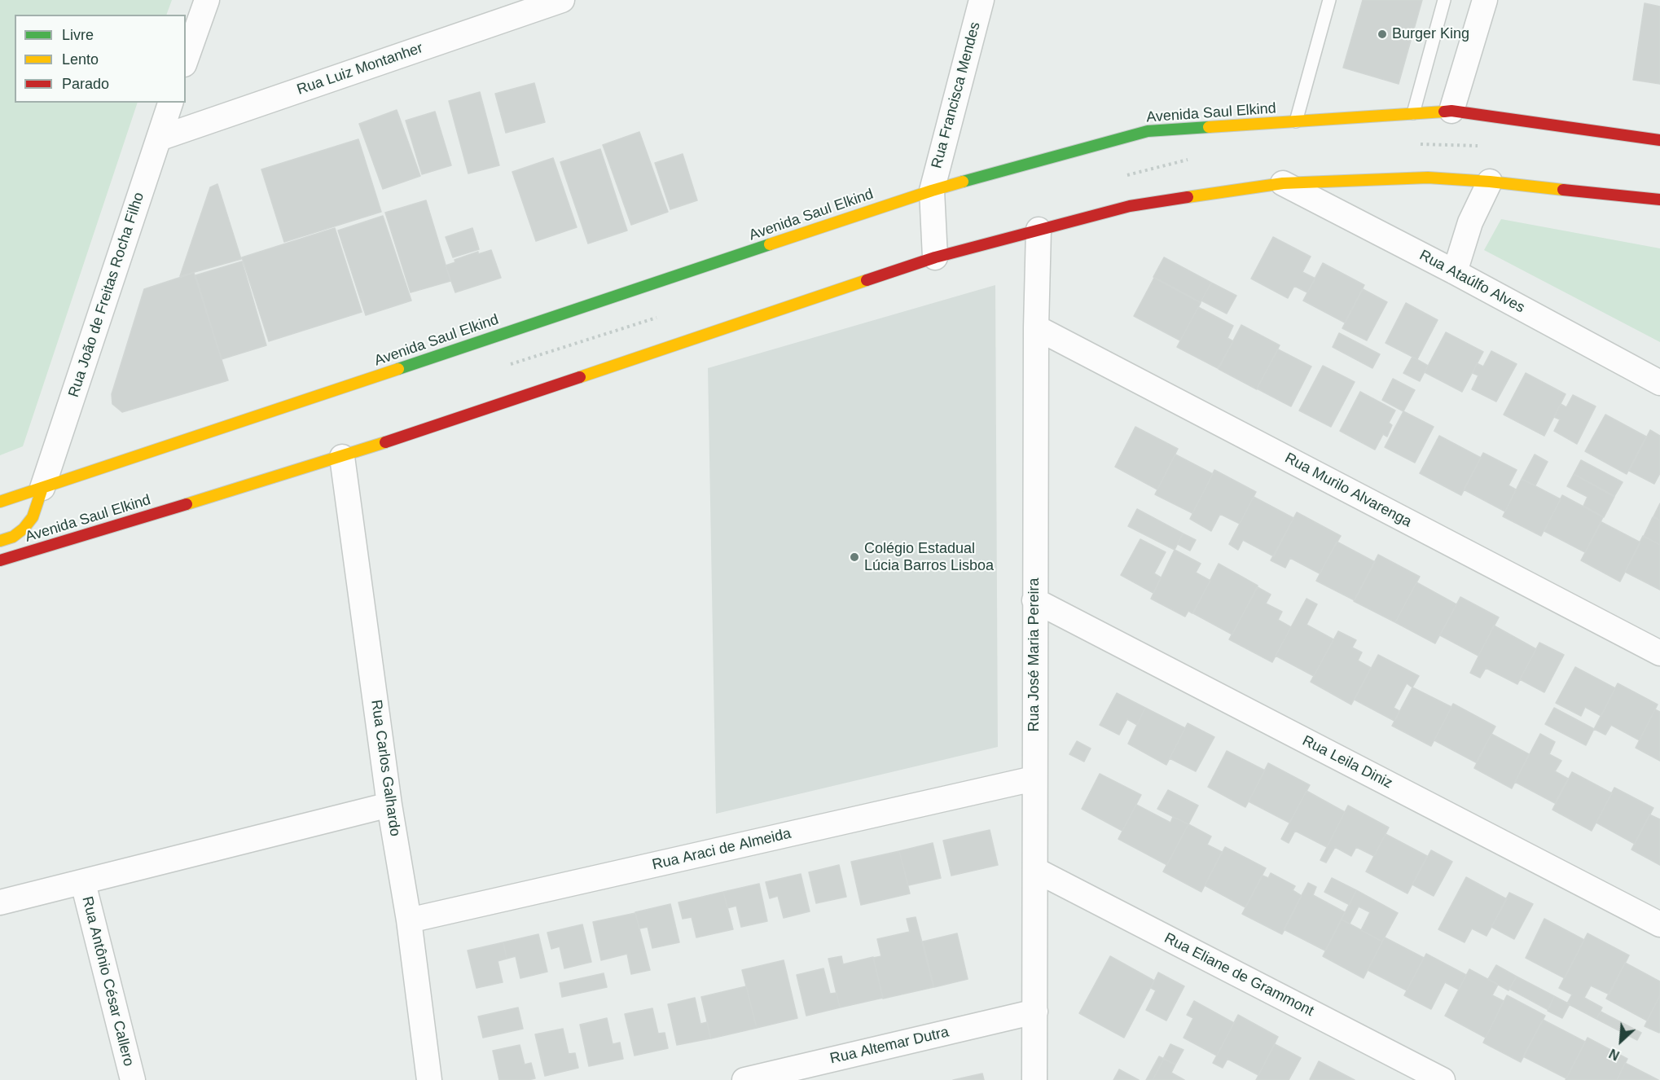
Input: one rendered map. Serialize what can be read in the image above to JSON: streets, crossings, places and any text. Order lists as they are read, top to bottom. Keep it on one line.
{"streets":{"main road":["Avenida Saul Elkind"],"street":["Rua Luiz Montanher","Rua Francisca Mendes","Rua Ataúlfo Alves","Rua João de Freitas Rocha Filho","Rua Murilo Alvarenga","Rua José Maria Pereira","Rua Leila Diniz","Rua Carlos Galhardo","Rua Araci de Almeida","Rua Eliane de Grammont","Rua Antônio César Callero","Rua Altemar Dutra"]},"crossings":[["Rua Luiz Montanher","Rua João de Freitas Rocha Filho"],["Rua Francisca Mendes","Avenida Saul Elkind"],["Avenida Saul Elkind","Rua Ataúlfo Alves"],["Avenida Saul Elkind","Rua João de Freitas Rocha Filho"],["Avenida Saul Elkind","Rua José Maria Pereira"],["Avenida Saul Elkind","Rua Carlos Galhardo"],["Rua Murilo Alvarenga","Rua José Maria Pereira"],["Rua José Maria Pereira","Rua Leila Diniz"],["Rua José Maria Pereira","Rua Araci de Almeida"],["Rua José Maria Pereira","Rua Eliane de Grammont"],["Rua José Maria Pereira","Rua Altemar Dutra"],["Rua Carlos Galhardo","Rua Araci de Almeida"]],"places":["Burger King","Colégio Estadual Lúcia Barros Lisboa"],"legend":["Livre","Lento","Parado"],"north":"bottom left"}
